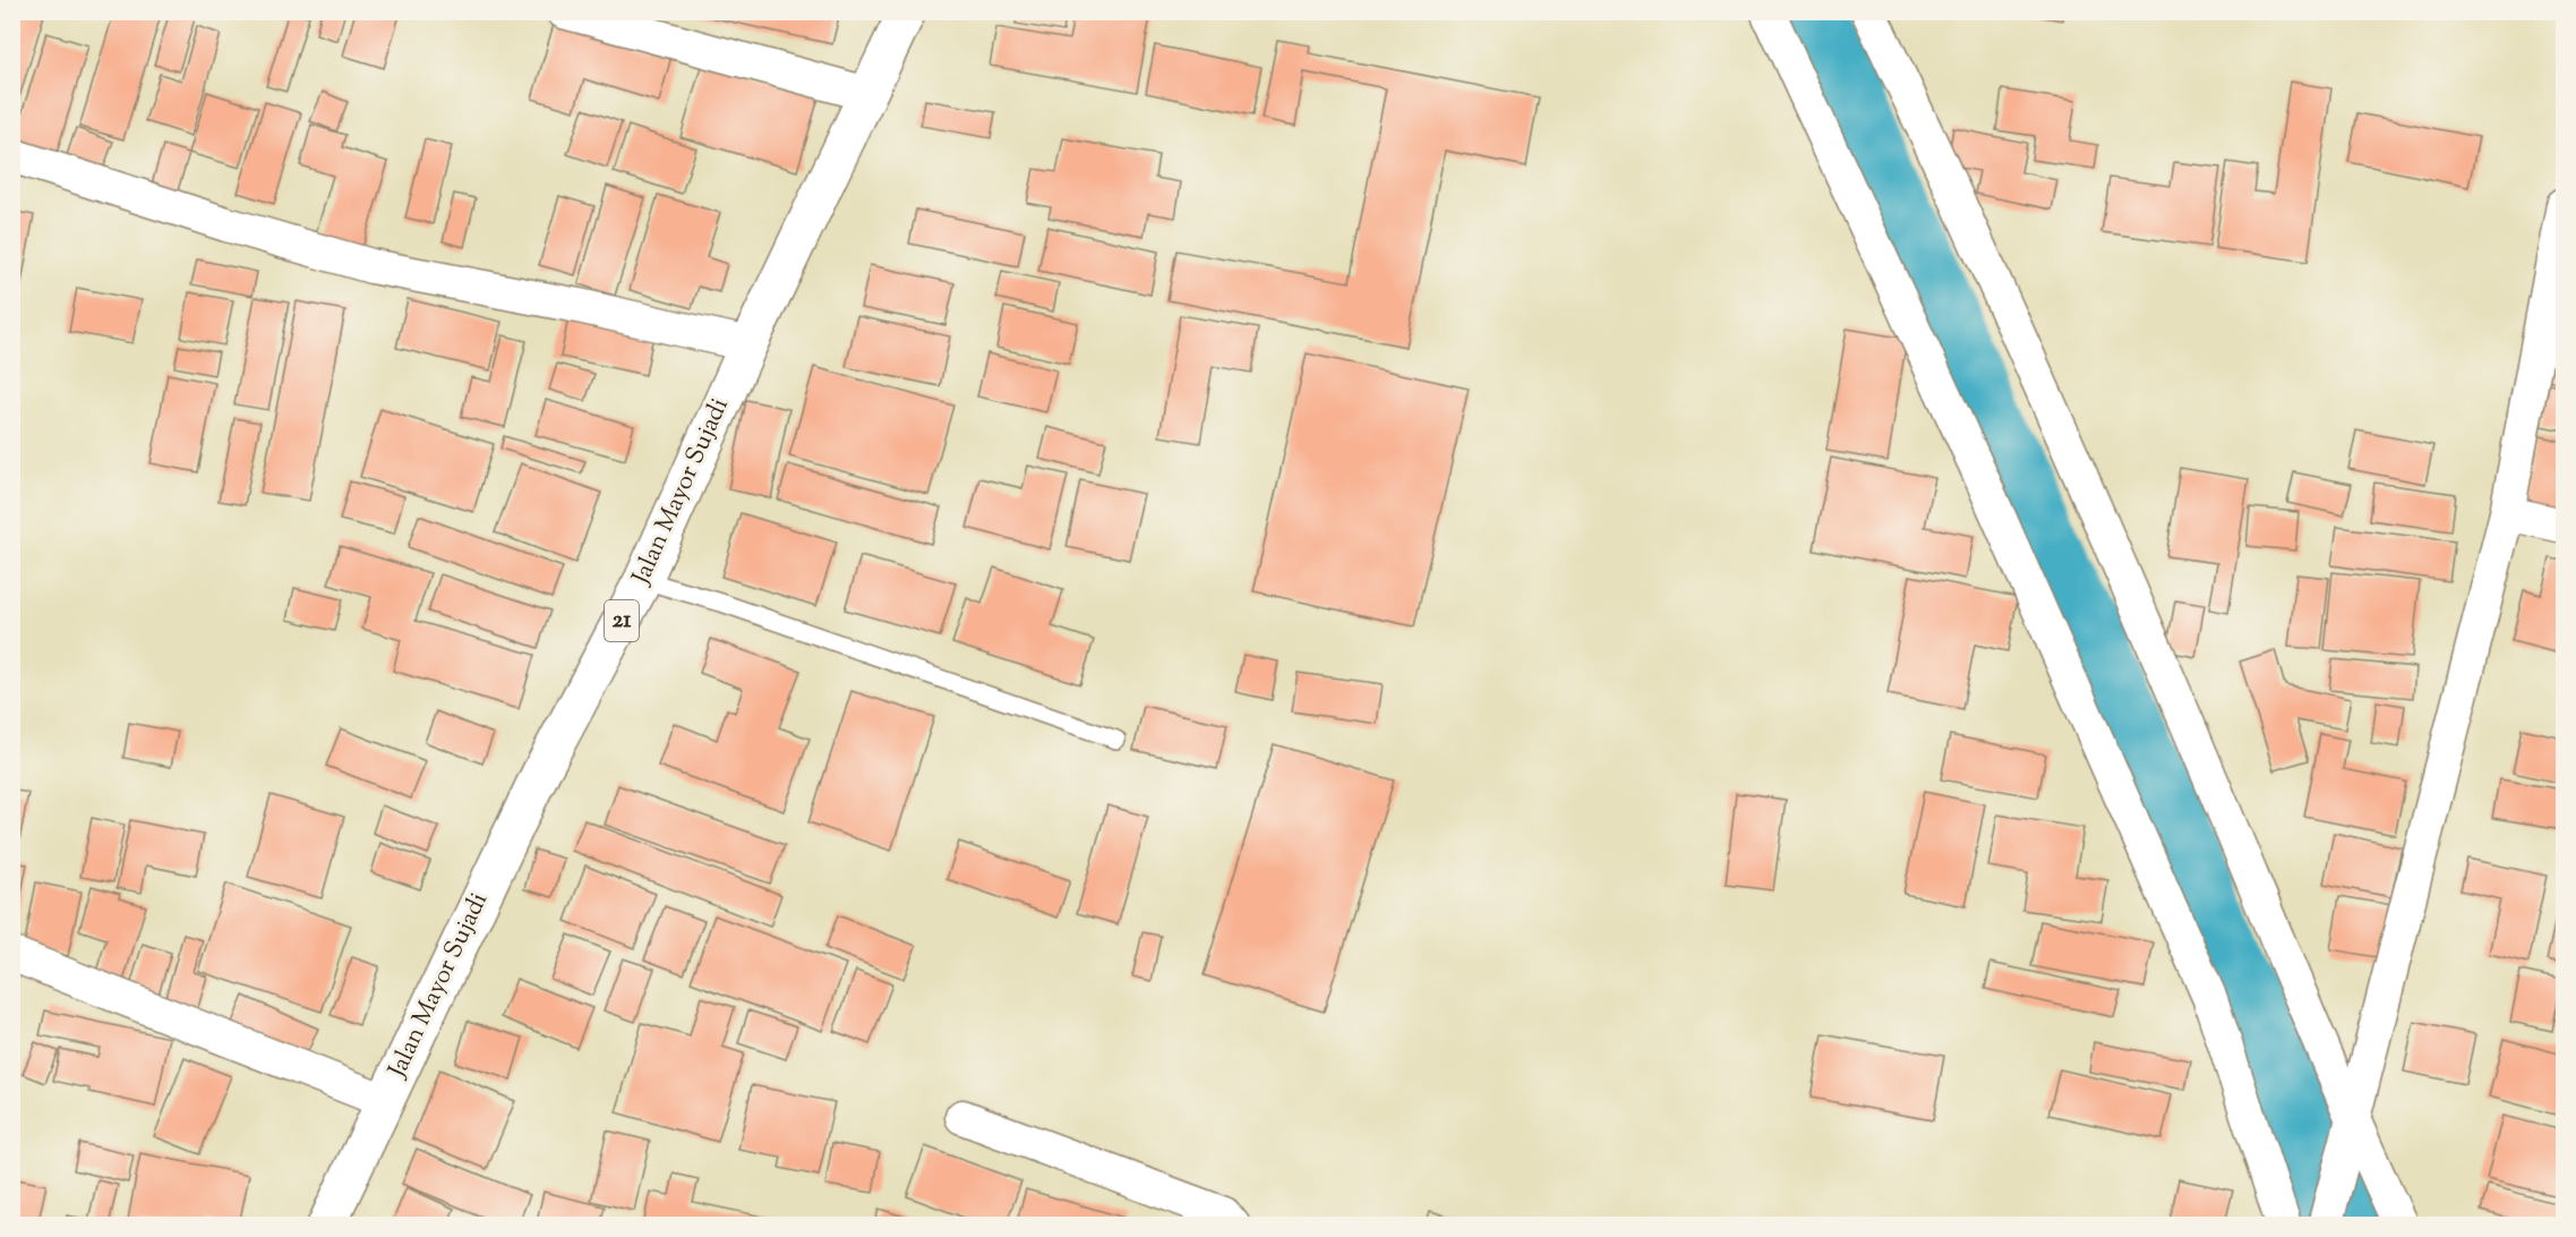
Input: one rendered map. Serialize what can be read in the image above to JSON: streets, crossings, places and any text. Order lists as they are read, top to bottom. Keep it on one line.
{"streets":{"highway":["Jalan Mayor Sujadi","21"]}}
